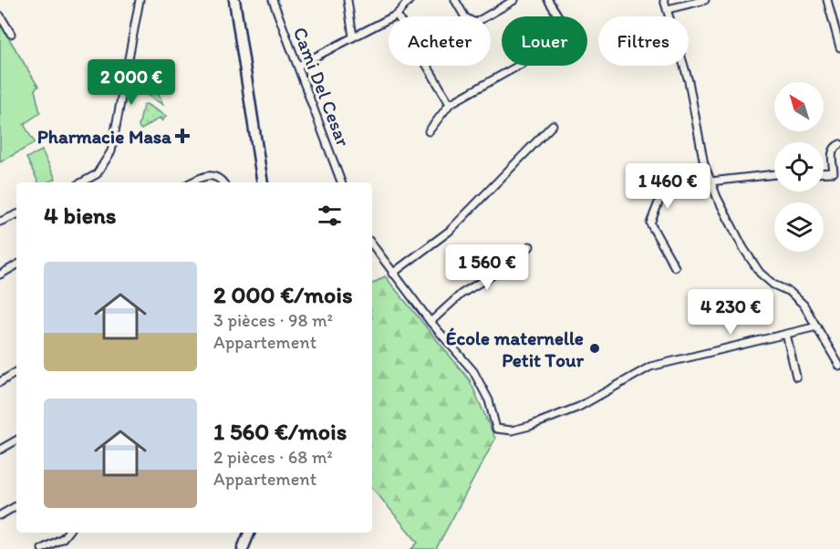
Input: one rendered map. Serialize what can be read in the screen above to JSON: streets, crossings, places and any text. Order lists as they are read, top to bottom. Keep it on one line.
{"streets":{"street":["Cami Del Cesar"]},"places":{"health":["Pharmacie Masa"],"other":["École maternelle Petit Tour"]},"north":"top left","page":{"chip":["Acheter","Louer","Filtres"],"price":["2 000 €","1 460 €","1 560 €","4 230 €"],"heading":"4 biens","list":[{"name":"2 000 €/mois","note":"3 pièces · 98 m² · Appartement"},{"name":"1 560 €/mois","note":"2 pièces · 68 m² · Appartement"}]}}
